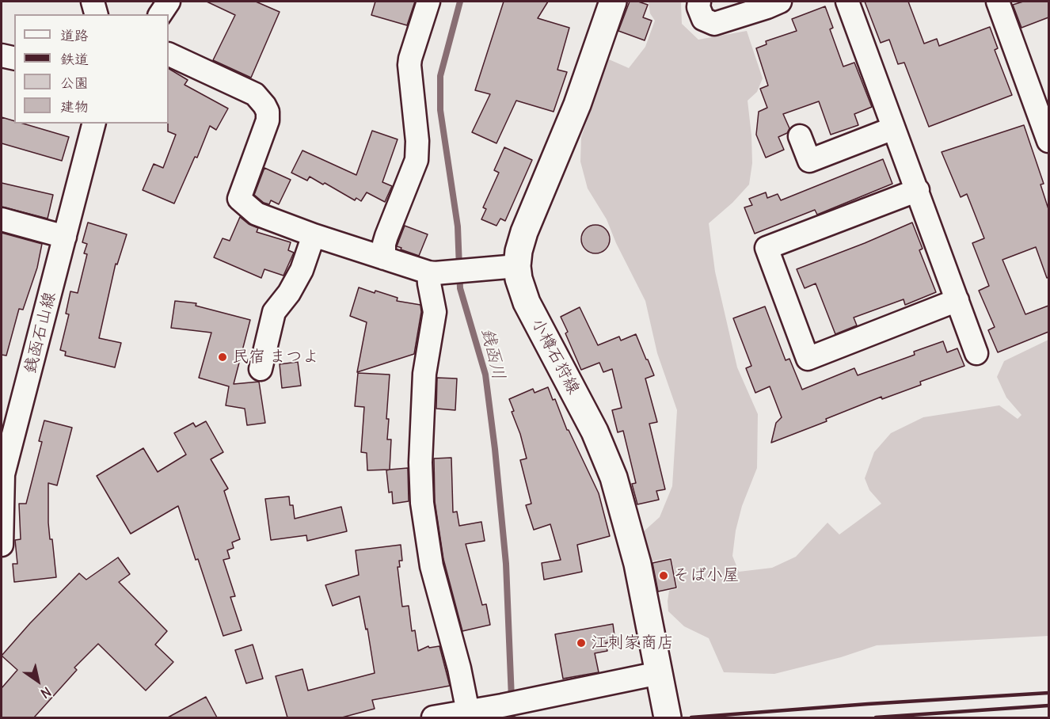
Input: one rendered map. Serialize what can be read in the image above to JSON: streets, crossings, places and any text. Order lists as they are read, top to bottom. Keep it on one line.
{"streets":{"main road":["小樽石狩線"],"street":["銭函石山線"]},"water":["銭函川"],"places":["民宿 まつよ","そば小屋","江刺家商店"],"legend":["道路","鉄道","公園","建物"],"north":"bottom right"}
